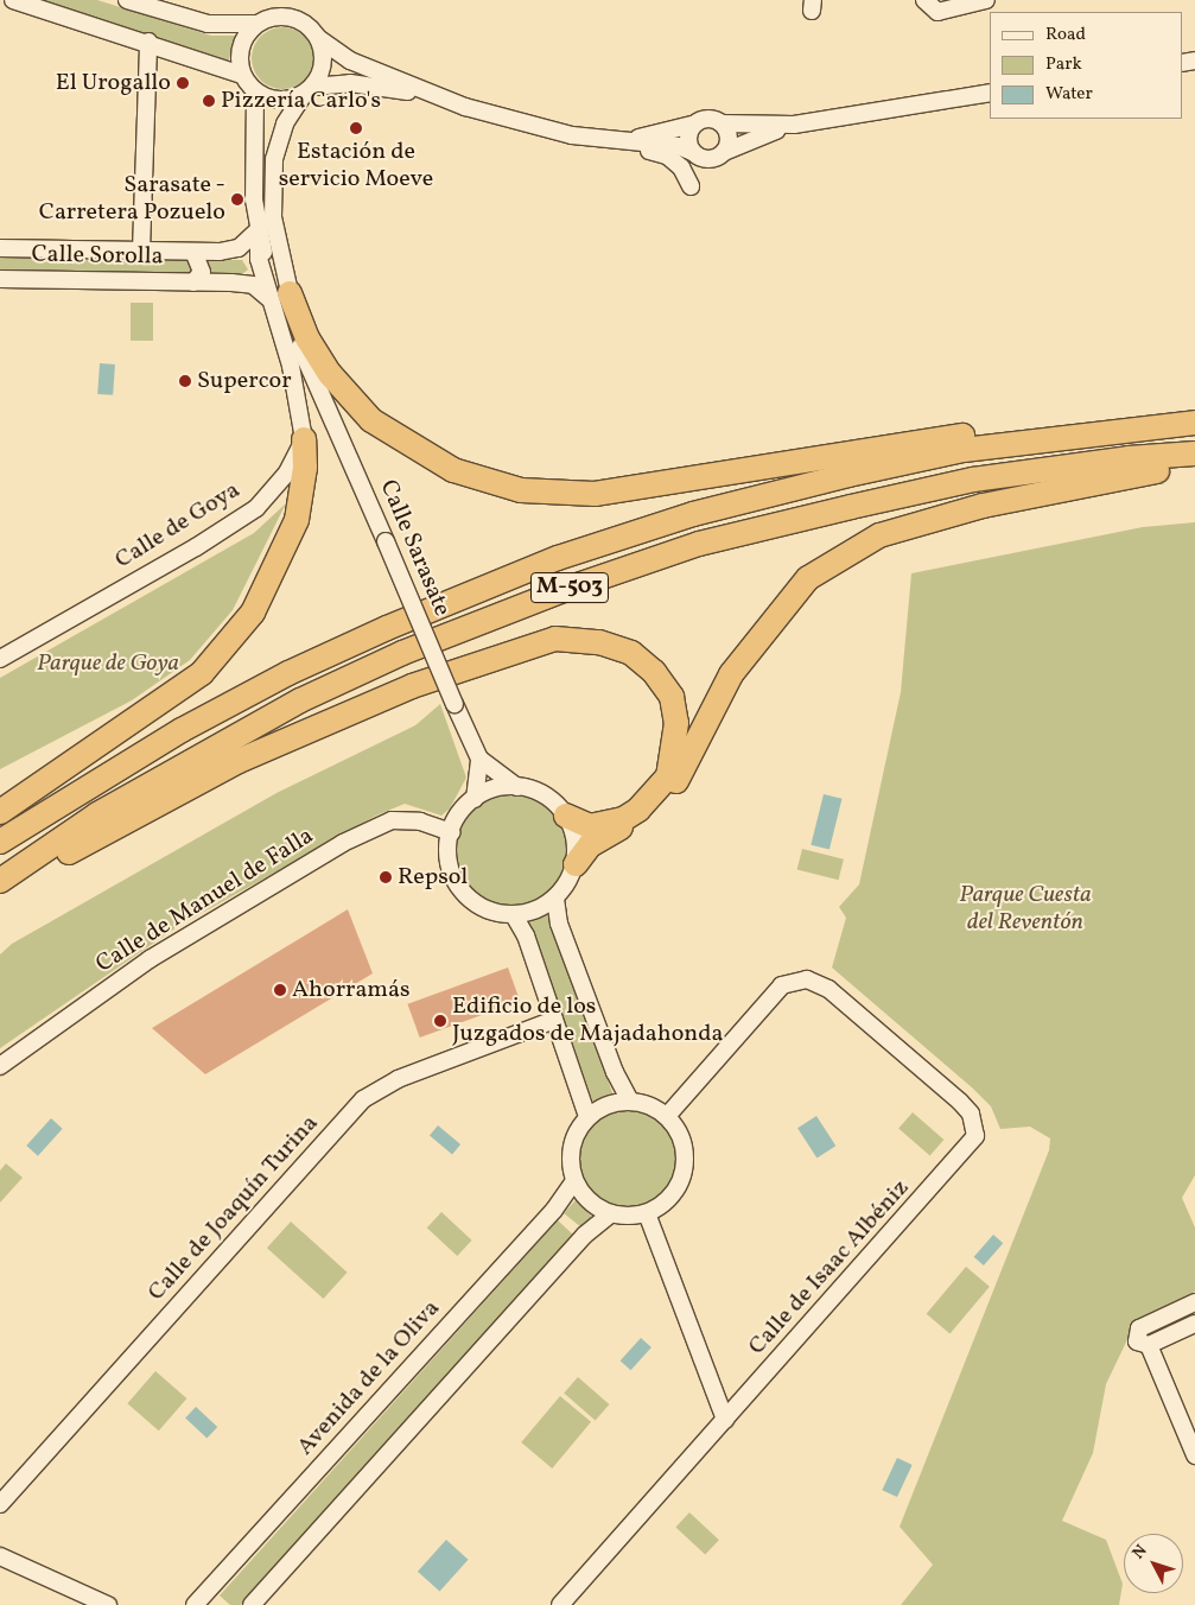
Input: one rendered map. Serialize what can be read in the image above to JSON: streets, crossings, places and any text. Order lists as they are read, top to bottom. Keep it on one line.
{"streets":{"highway":["M-503"],"street":["Calle Sorolla","Calle de Goya","Calle Sarasate","Calle de Manuel de Falla","Calle de Joaquín Turina","Calle de Isaac Albéniz","Avenida de la Oliva"]},"crossings":[["Calle Sorolla","Calle Sarasate"],["Calle Sorolla","M-503"],["Calle Sarasate","M-503"],["Calle Sarasate","Calle de Manuel de Falla"],["Calle de Isaac Albéniz","Avenida de la Oliva"]],"parks":["Parque de Goya","Parque Cuesta del Reventón"],"places":["El Urogallo","Pizzería Carlo's","Estación de servicio Moeve","Sarasate - Carretera Pozuelo","Supercor","Repsol","Ahorramás","Edificio de los Juzgados de Majadahonda"],"legend":["Road","Park","Water"],"north":"top left"}
